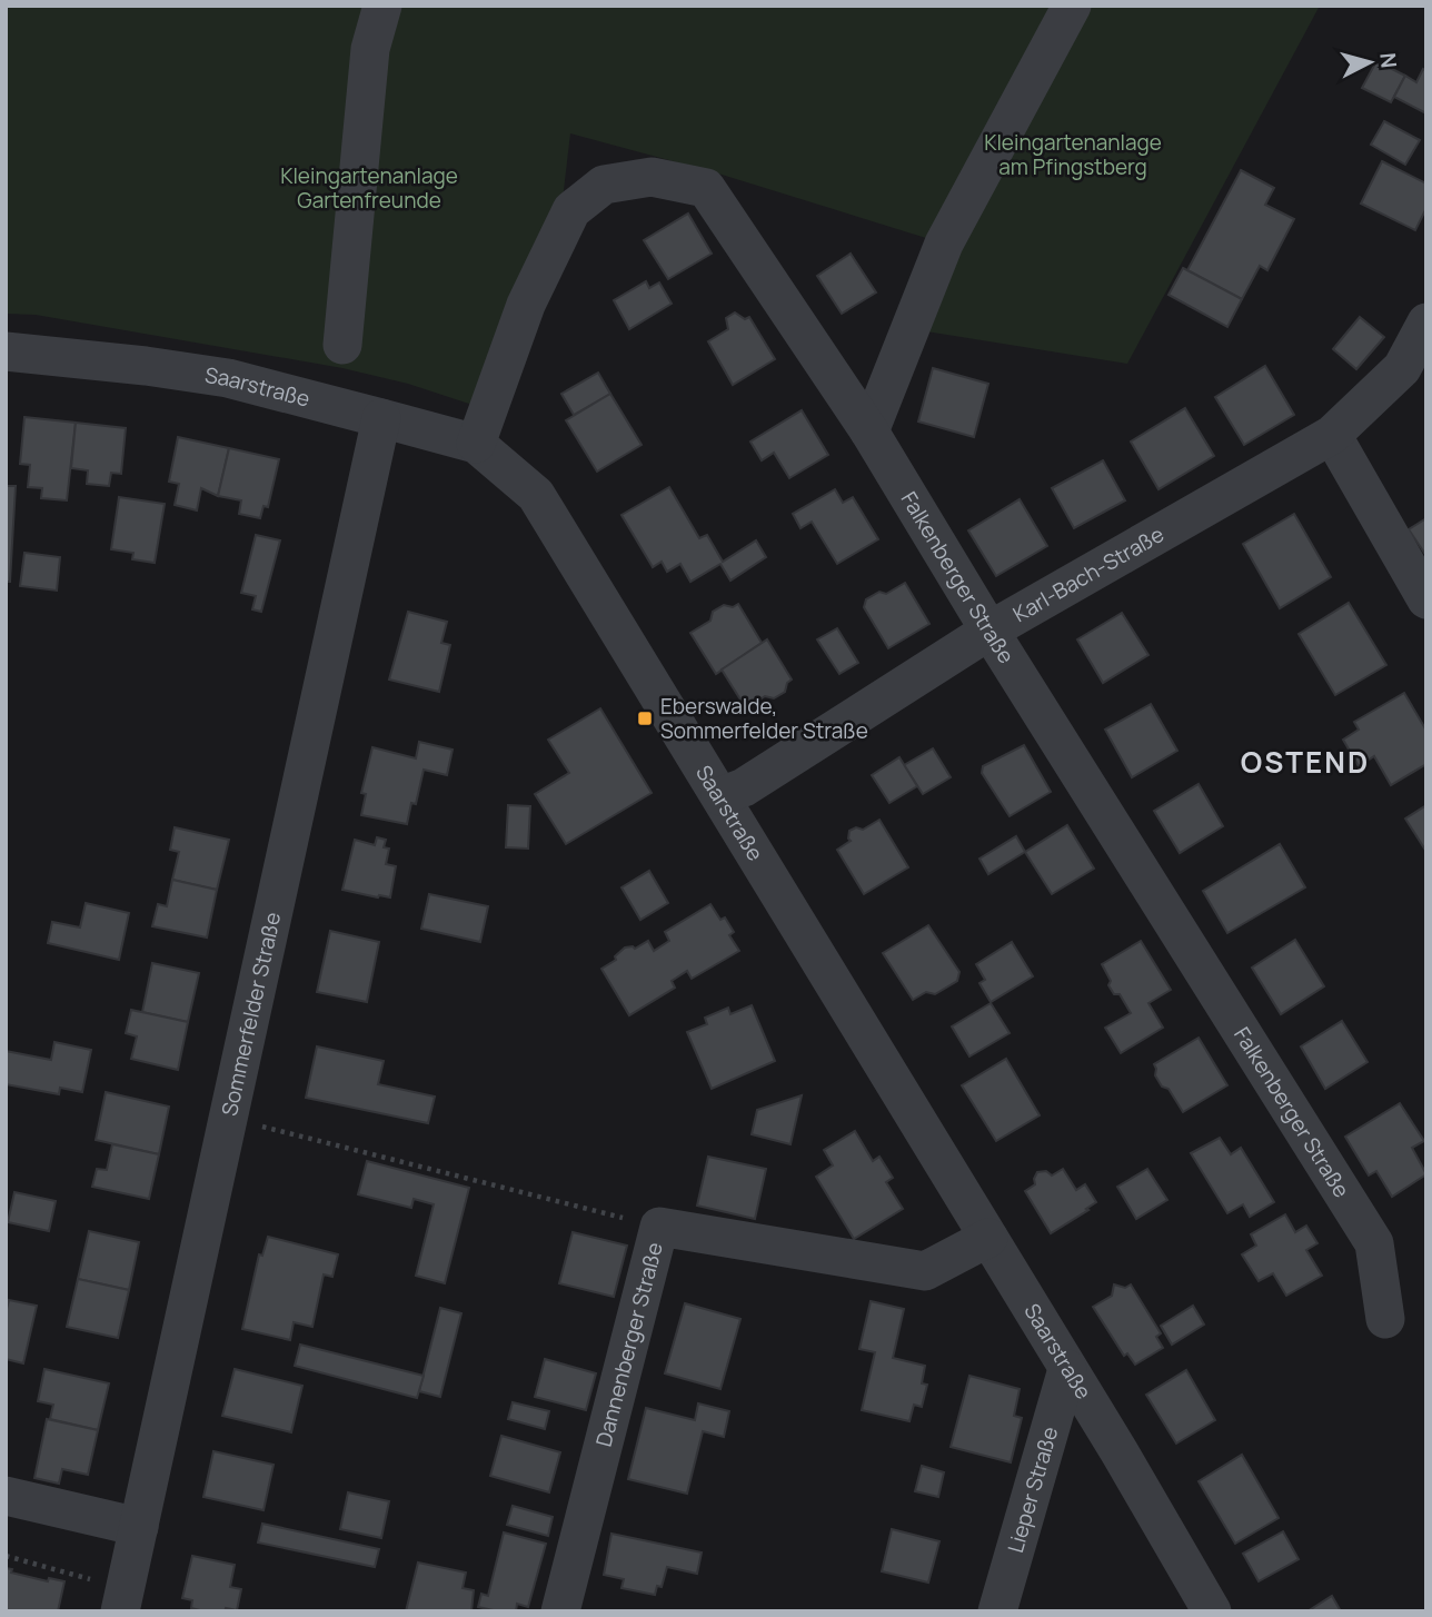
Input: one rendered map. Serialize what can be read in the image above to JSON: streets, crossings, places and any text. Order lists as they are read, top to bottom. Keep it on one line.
{"streets":{"street":["Saarstraße","Karl-Bach-Straße","Falkenberger Straße","Sommerfelder Straße","Dannenberger Straße","Lieper Straße"]},"crossings":[["Saarstraße","Karl-Bach-Straße"],["Saarstraße","Falkenberger Straße"],["Saarstraße","Sommerfelder Straße"],["Saarstraße","Dannenberger Straße"],["Saarstraße","Lieper Straße"],["Karl-Bach-Straße","Falkenberger Straße"]],"districts":["OSTEND"],"parks":["Kleingartenanlage am Pfingstberg","Kleingartenanlage Gartenfreunde"],"places":{"transit":["Eberswalde, Sommerfelder Straße"]},"north":"right"}
